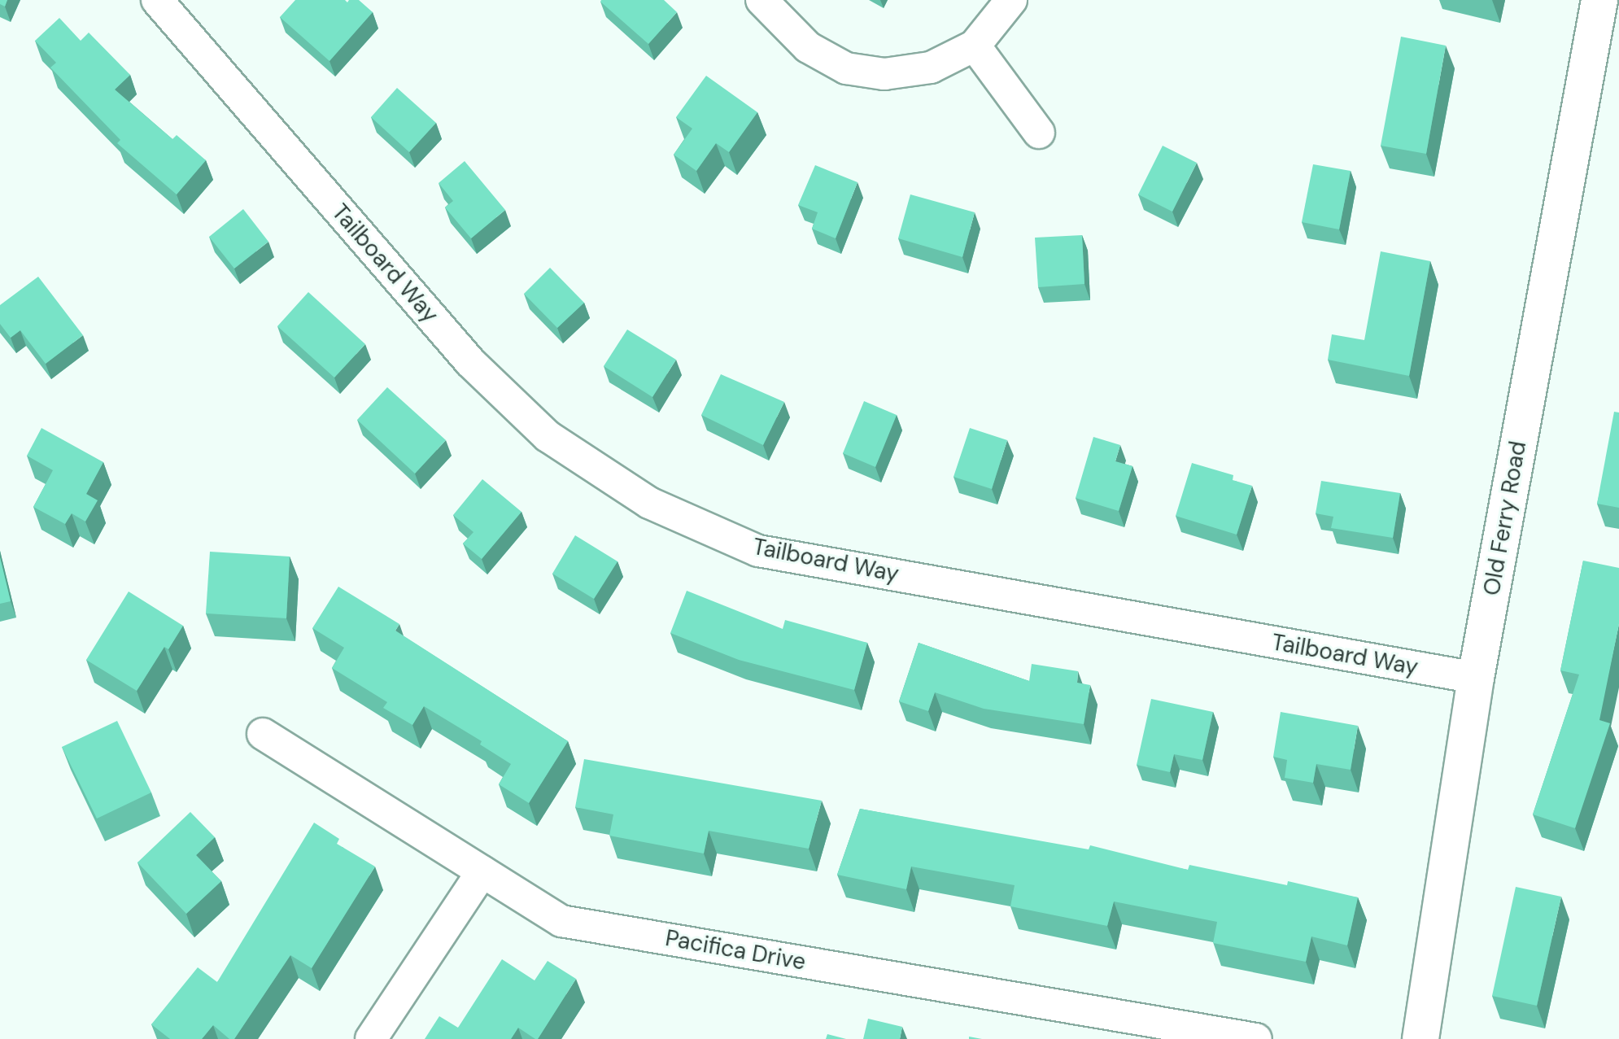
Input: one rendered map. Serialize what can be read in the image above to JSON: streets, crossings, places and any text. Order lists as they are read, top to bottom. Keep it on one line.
{"streets":{"street":["Tailboard Way","Old Ferry Road","Pacifica Drive"]},"crossings":[["Tailboard Way","Old Ferry Road"]]}
